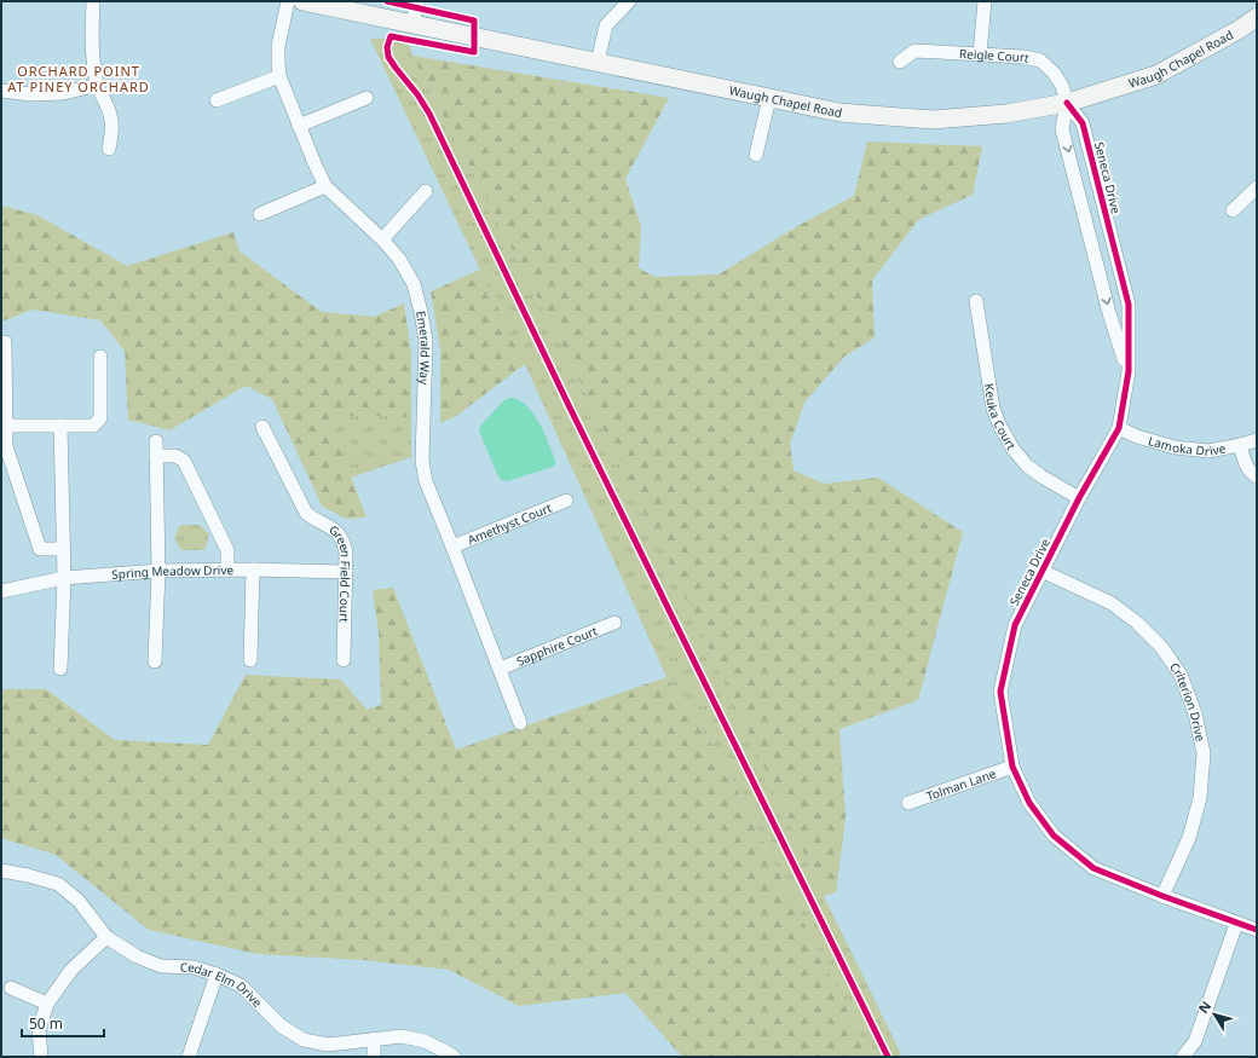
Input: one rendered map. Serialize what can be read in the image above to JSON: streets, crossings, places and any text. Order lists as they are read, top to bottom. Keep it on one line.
{"streets":{"main road":["Waugh Chapel Road"],"street":["Reigle Court","Seneca Drive","Emerald Way","Keuka Court","Lamoka Drive","Amethyst Court","Spring Meadow Drive","Green Field Court","Sapphire Court","Criterion Drive","Tolman Lane","Cedar Elm Drive"]},"crossings":[["Reigle Court","Waugh Chapel Road"],["Reigle Court","Seneca Drive"],["Waugh Chapel Road","Seneca Drive"],["Seneca Drive","Keuka Court"],["Seneca Drive","Lamoka Drive"],["Seneca Drive","Criterion Drive"],["Seneca Drive","Tolman Lane"],["Emerald Way","Amethyst Court"],["Emerald Way","Sapphire Court"],["Spring Meadow Drive","Green Field Court"]],"districts":["ORCHARD POINT AT PINEY ORCHARD"],"scale_bar":"50 m","north":"top left"}
